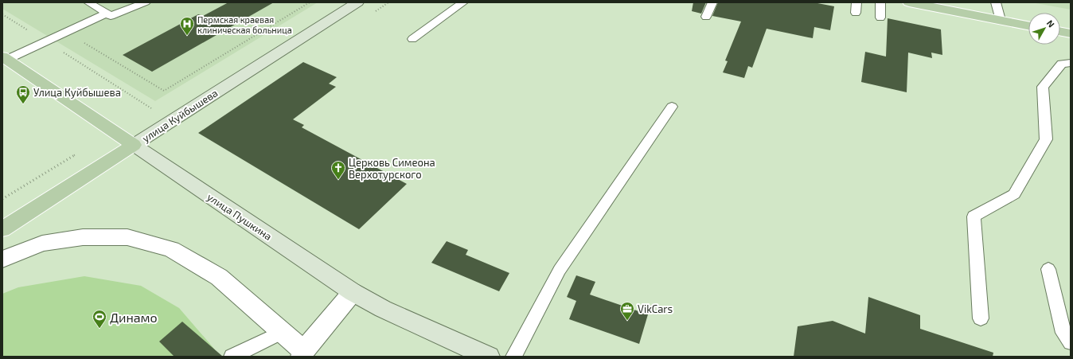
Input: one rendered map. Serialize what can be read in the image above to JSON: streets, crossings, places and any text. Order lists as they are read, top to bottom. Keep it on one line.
{"streets":{"main road":["улица Куйбышева","улица Пушкина"]},"crossings":[["улица Куйбышева","улица Пушкина"]],"places":{"hospital":["Пермская краевая клиническая больница"],"bus stop":["Улица Куйбышева"],"church":["Церковь Симеона Верхотурского"],"office":["VikCars"],"sports":["Динамо"]},"north":"top right"}
